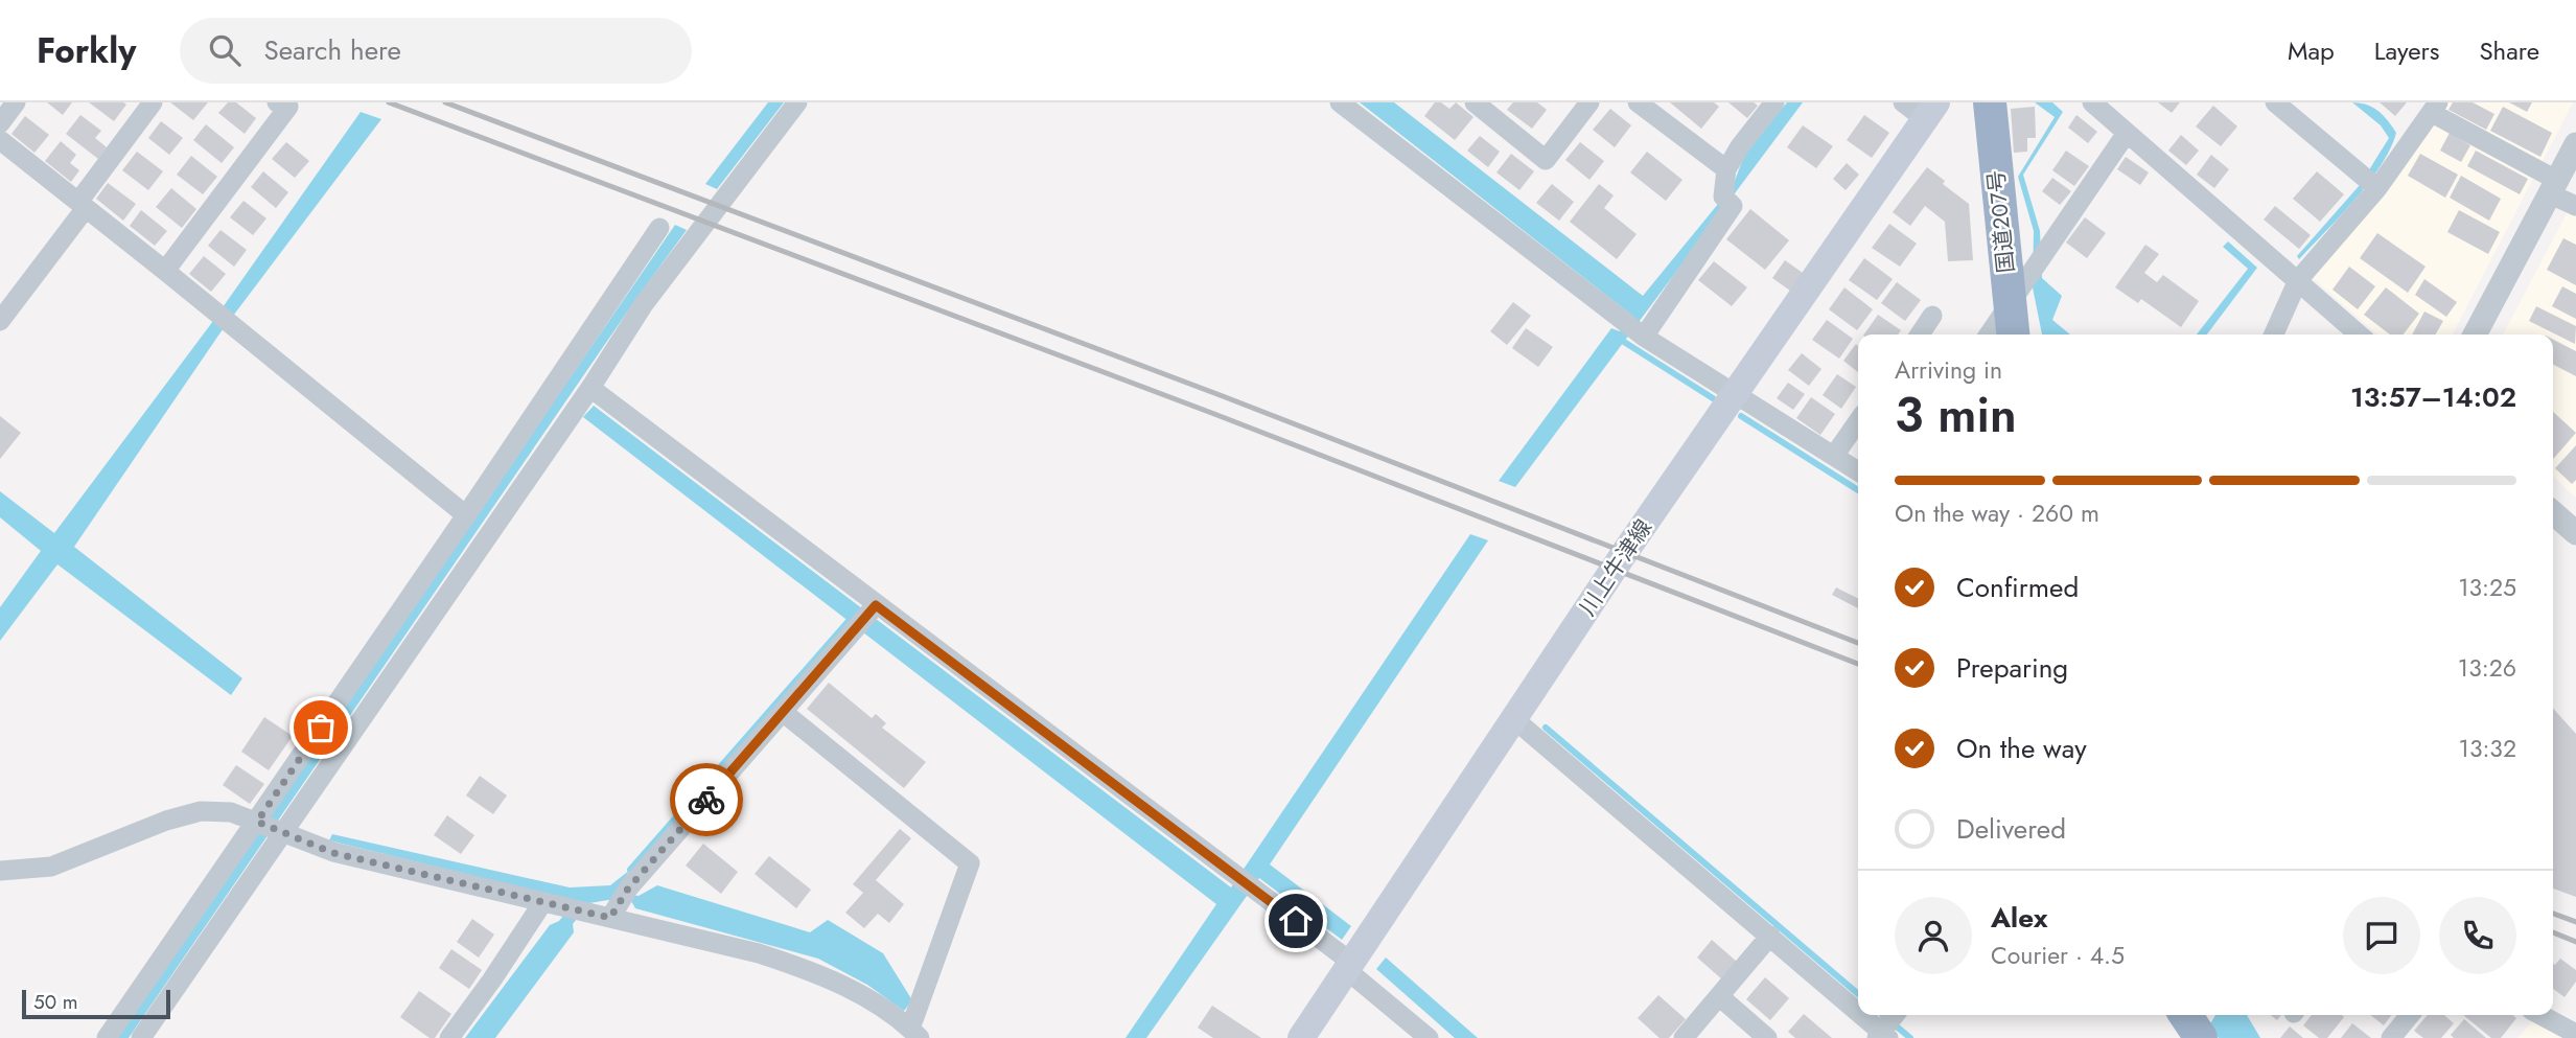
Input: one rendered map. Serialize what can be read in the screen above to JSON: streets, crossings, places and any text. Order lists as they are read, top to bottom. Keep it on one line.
{"streets":{"highway":["国道207号"],"main road":["川上牛津線"]},"scale_bar":"50 m","page":{"header":"Forkly","search":"Search here","nav":["Map","Layers","Share"],"heading":["3 min","Arriving in","13:57–14:02"],"panel":["Alex","Courier · 4.5"],"bar":"On the way · 260 m","list":[["Confirmed","13:25"],["Preparing","13:26"],["On the way","13:32"],"Delivered"],"scale":"50 m"}}
